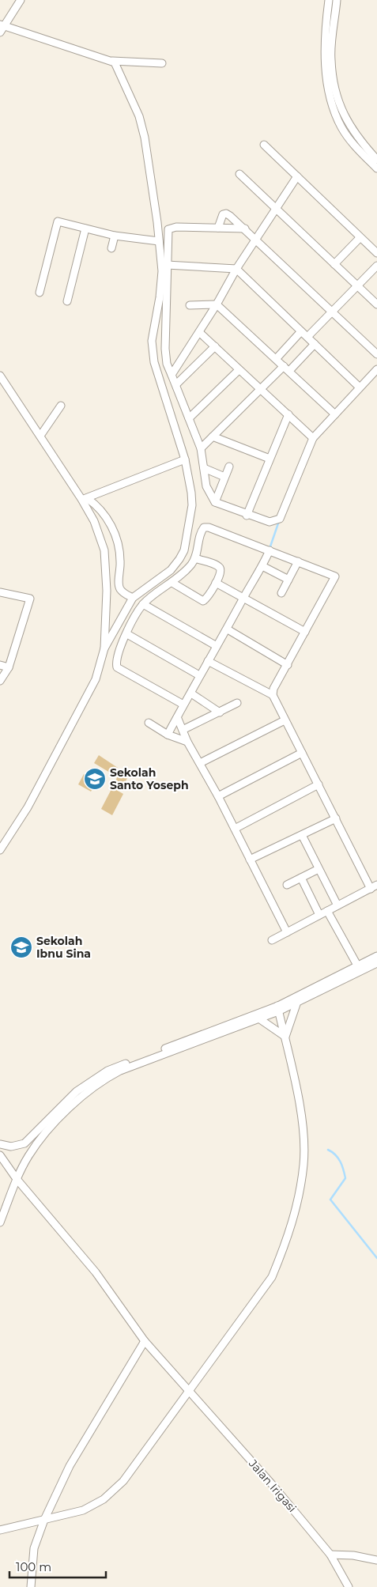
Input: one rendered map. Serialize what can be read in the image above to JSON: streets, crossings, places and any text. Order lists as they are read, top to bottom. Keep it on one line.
{"streets":{"street":["Jalan Irigasi"]},"places":{"school or university":["Sekolah Santo Yoseph","Sekolah Ibnu Sina"]},"scale_bar":"100 m"}
